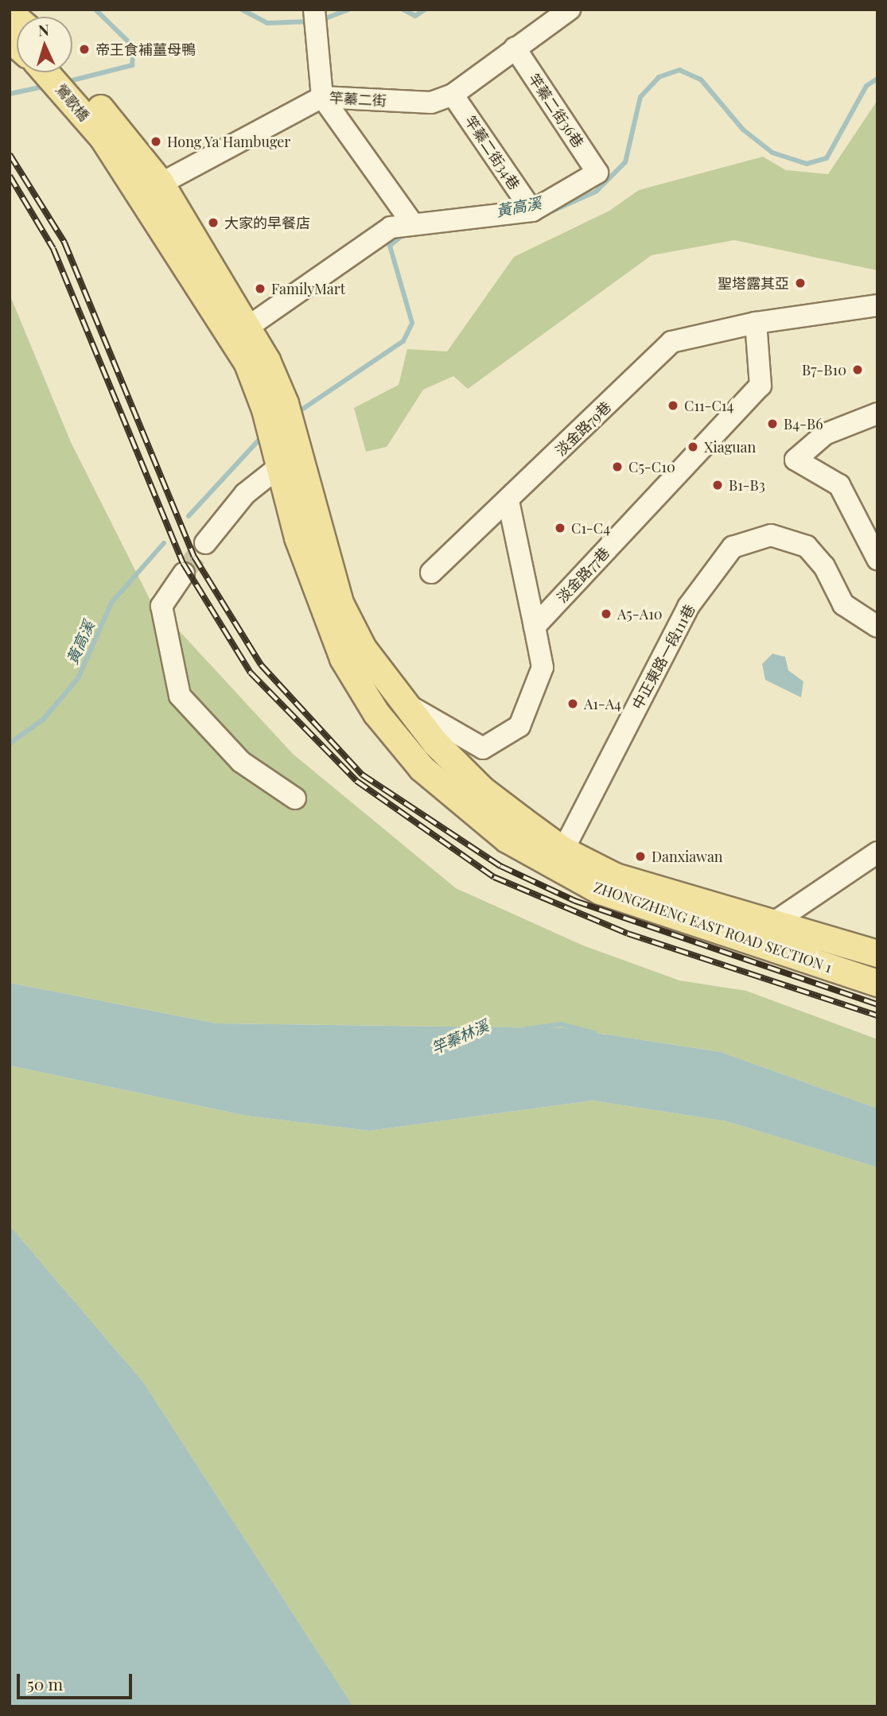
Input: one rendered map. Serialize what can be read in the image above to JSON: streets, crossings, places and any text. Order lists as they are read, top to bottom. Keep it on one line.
{"streets":{"main road":["鶯歌橋","ZHONGZHENG EAST ROAD SECTION 1"],"street":["竿蓁二街","竿蓁二街36巷","竿蓁二街34巷","淡金路79巷","淡金路77巷","中正東路一段111巷"]},"crossings":[["竿蓁二街","鶯歌橋"],["竿蓁二街","竿蓁二街36巷"],["竿蓁二街","竿蓁二街34巷"],["竿蓁二街36巷","竿蓁二街34巷"],["淡金路79巷","淡金路77巷"],["中正東路一段111巷","ZHONGZHENG EAST ROAD SECTION 1"]],"water":["黃高溪","竿蓁林溪"],"places":["帝王食補薑母鴨","Hong Ya Hambuger","大家的早餐店","聖塔露其亞","FamilyMart","B7-B10","C11-C14","B4-B6","Xiaguan","C5-C10","B1-B3","C1-C4","A5-A10","A1-A4","Danxiawan"],"scale_bar":"50 m","north":"top"}
